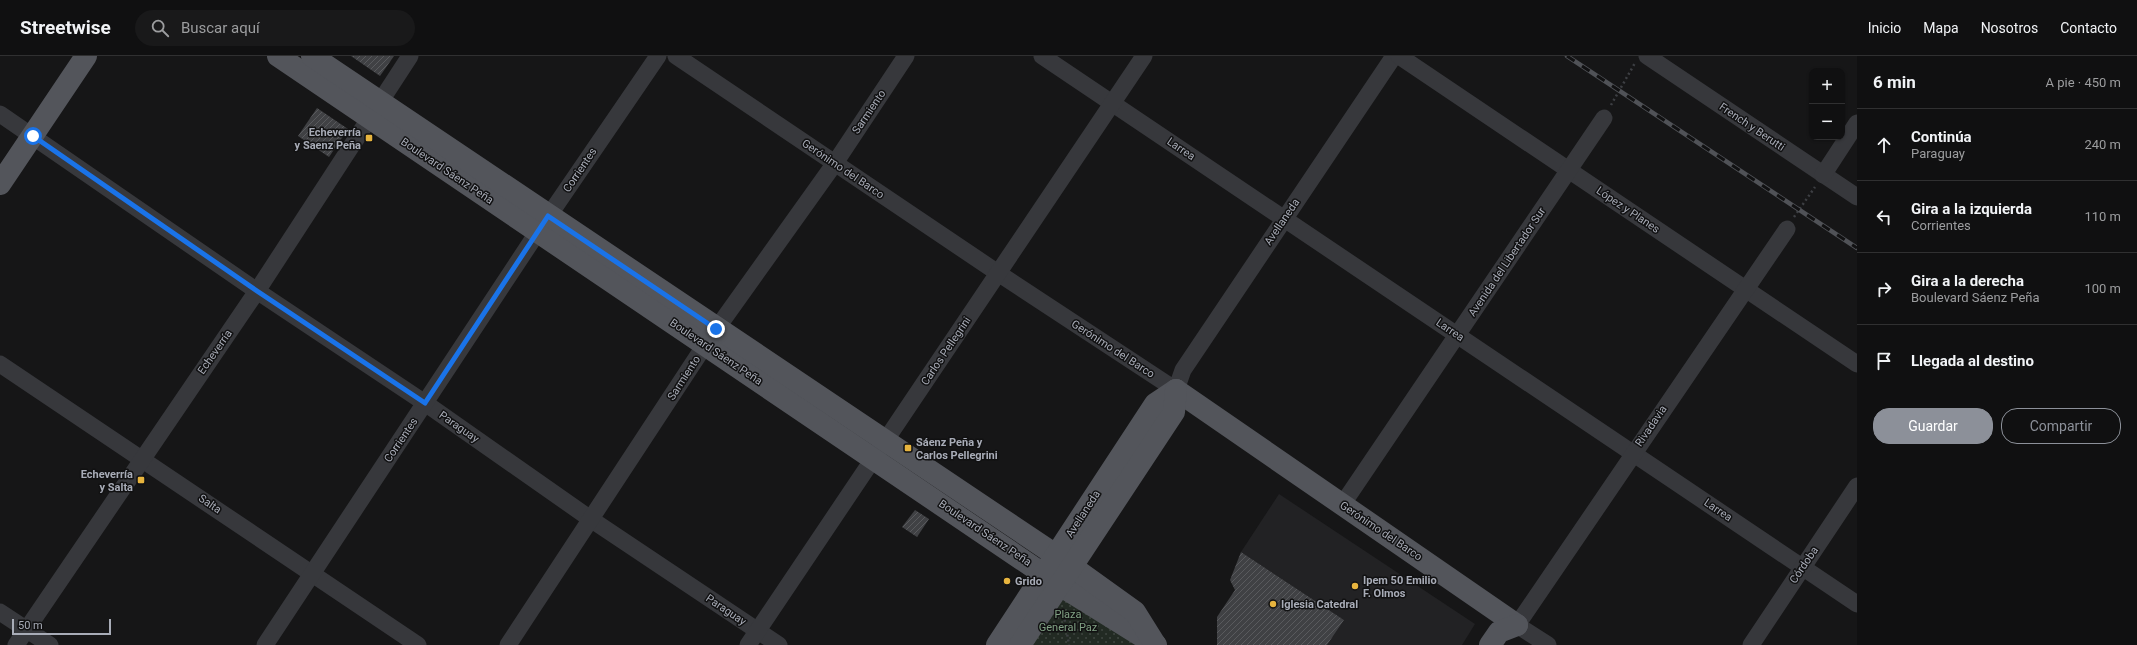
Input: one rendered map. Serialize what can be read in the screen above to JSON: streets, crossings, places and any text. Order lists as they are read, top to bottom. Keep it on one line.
{"streets":{"main road":["Gerónimo del Barco","Boulevard Sáenz Peña","Avellaneda"],"street":["Sarmiento","French y Berutti","Larrea","Corrientes","López y Planes","Avenida del Libertador Sur","Carlos Pellegrini","Echeverría","Rivadavia","Paraguay","Salta","Córdoba"]},"crossings":[["Sarmiento","Gerónimo del Barco"],["Sarmiento","Boulevard Sáenz Peña"],["Sarmiento","Paraguay"],["Larrea","Avellaneda"],["Larrea","Avenida del Libertador Sur"],["Larrea","Carlos Pellegrini"],["Larrea","Rivadavia"],["Larrea","Córdoba"],["Gerónimo del Barco","Avellaneda"],["Gerónimo del Barco","Avenida del Libertador Sur"],["Gerónimo del Barco","Carlos Pellegrini"],["Gerónimo del Barco","Rivadavia"],["Corrientes","Boulevard Sáenz Peña"],["Corrientes","Paraguay"],["Corrientes","Salta"],["Boulevard Sáenz Peña","Avellaneda"],["Boulevard Sáenz Peña","Carlos Pellegrini"],["Boulevard Sáenz Peña","Echeverría"],["López y Planes","Avenida del Libertador Sur"],["López y Planes","Rivadavia"],["Carlos Pellegrini","Paraguay"],["Echeverría","Paraguay"],["Echeverría","Salta"]],"parks":["Plaza General Paz"],"places":{"transit":["Echeverría y Saenz Peña","Sáenz Peña y Carlos Pellegrini","Echeverría y Salta"],"other":["Grido","Ipem 50 Emilio F. Olmos","Iglesia Catedral"]},"scale_bar":"50 m","page":{"header":"Streetwise","search":"Buscar aquí","nav":["Inicio","Mapa","Nosotros","Contacto"],"heading":["6 min","A pie · 450 m"],"map_buttons":["+","−"],"list":[["Continúa","Paraguay","240 m"],["Gira a la izquierda","Corrientes","110 m"],["Gira a la derecha","Boulevard Sáenz Peña","100 m"],"Llegada al destino"],"buttons":["Guardar","Compartir"],"scale":"50 m"}}
